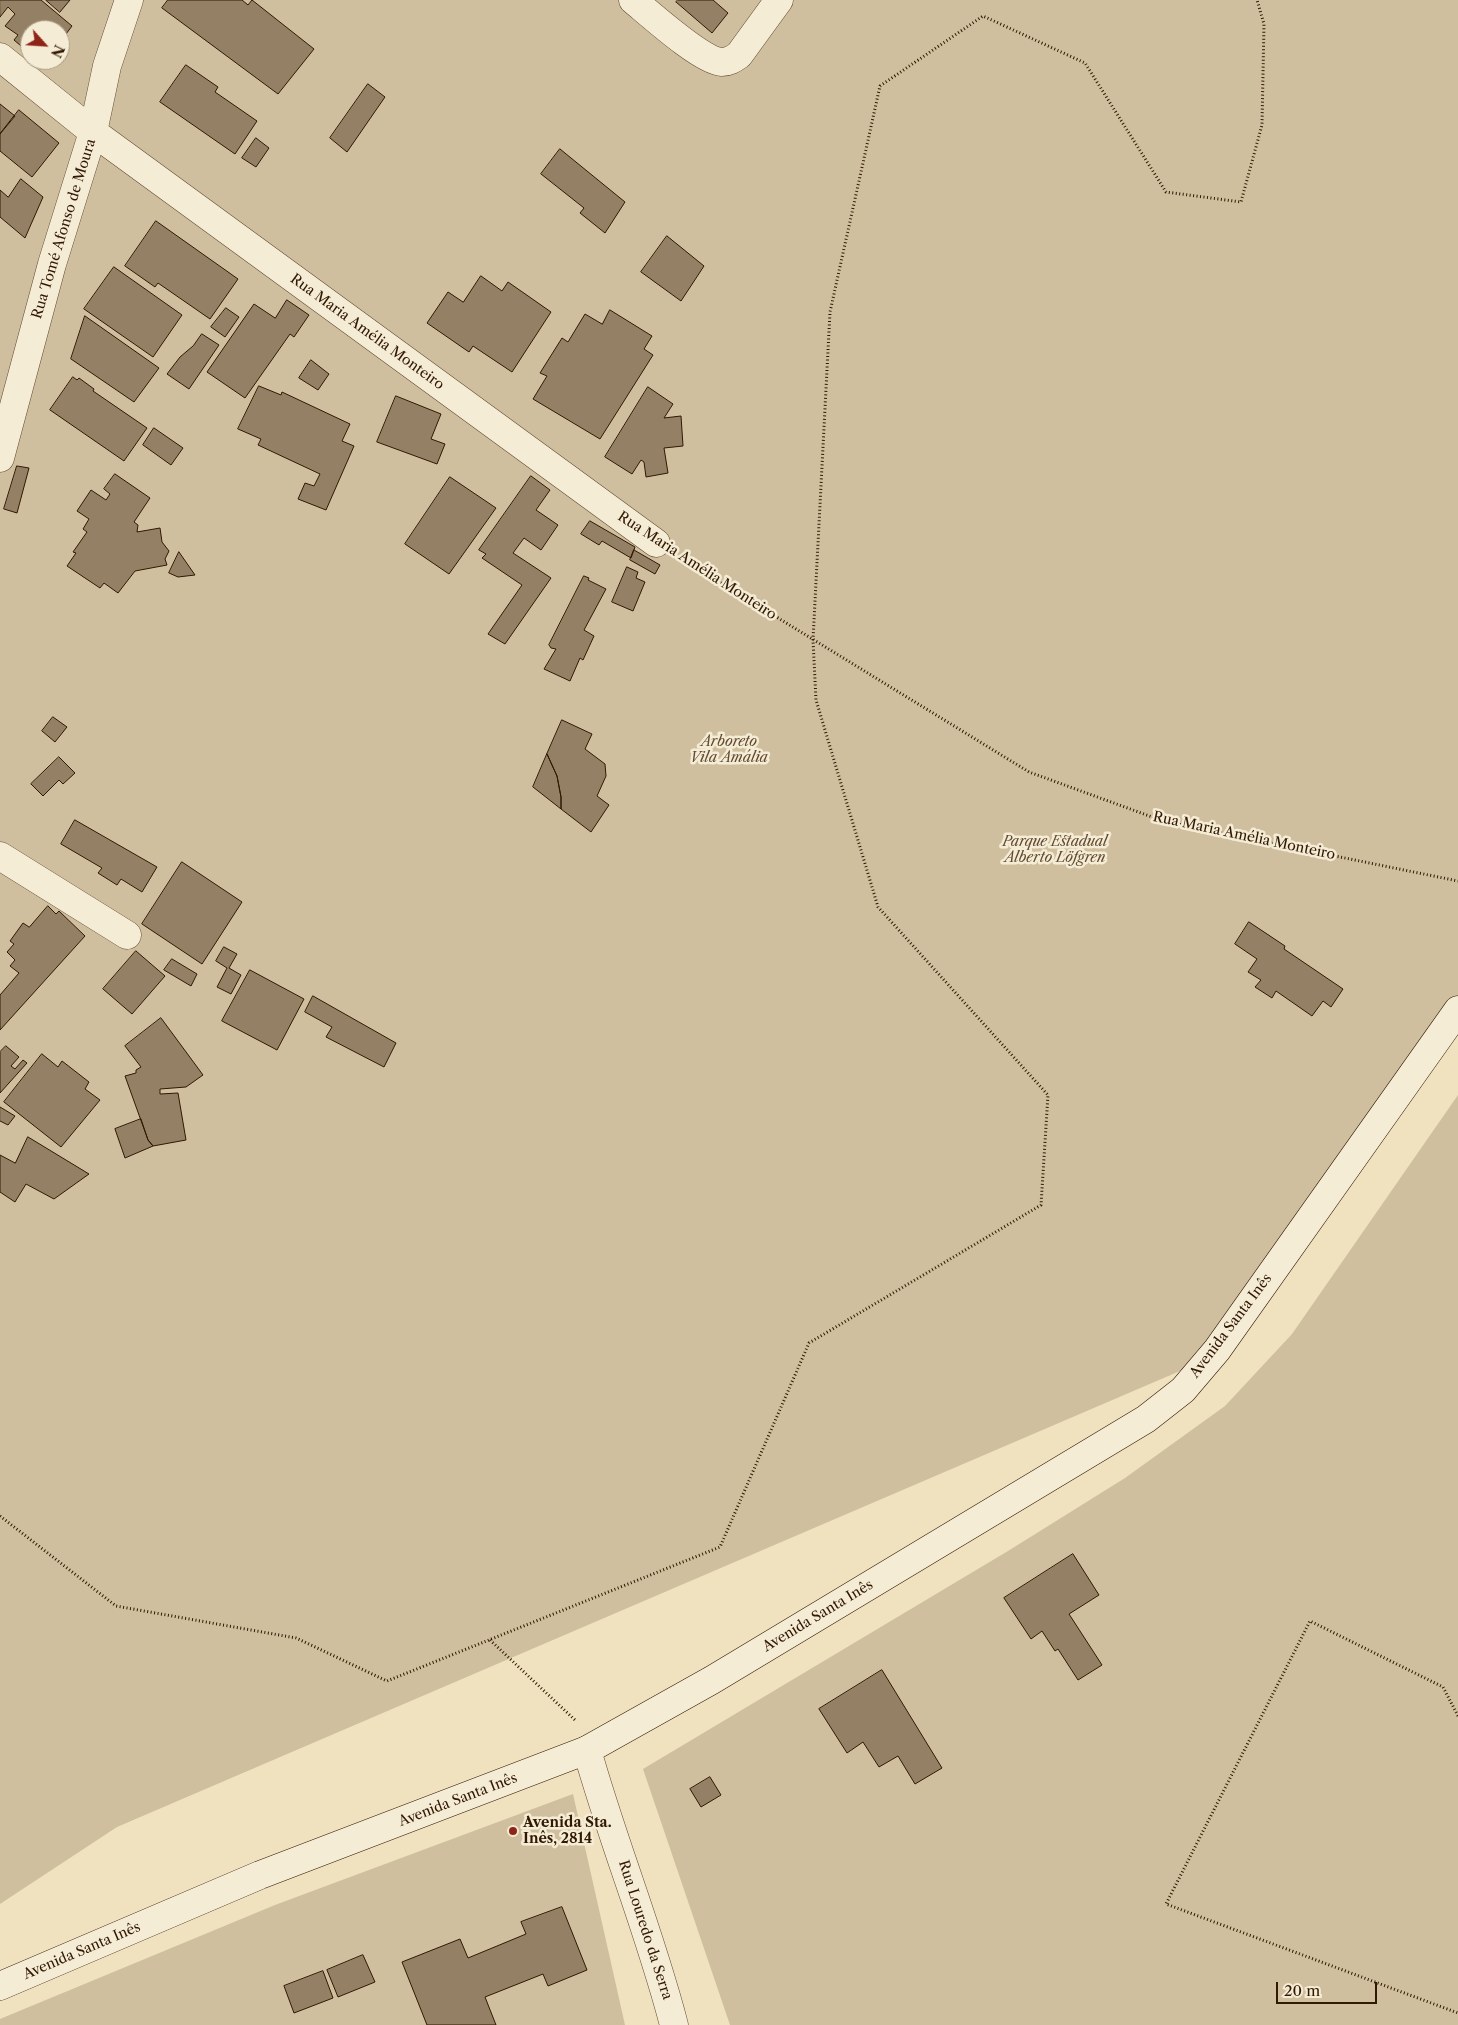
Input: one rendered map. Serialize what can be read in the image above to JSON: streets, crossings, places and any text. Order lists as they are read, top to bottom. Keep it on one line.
{"streets":{"street":["Rua Tomé Afonso de Moura","Rua Maria Amélia Monteiro","Avenida Santa Inês","Rua Louredo da Serra"]},"crossings":[["Rua Tomé Afonso de Moura","Rua Maria Amélia Monteiro"],["Avenida Santa Inês","Rua Louredo da Serra"]],"parks":["Arboreto Vila Amália","Parque Estadual Alberto Löfgren"],"places":["Avenida Sta. Inês, 2814"],"scale_bar":"20 m","north":"bottom right"}
